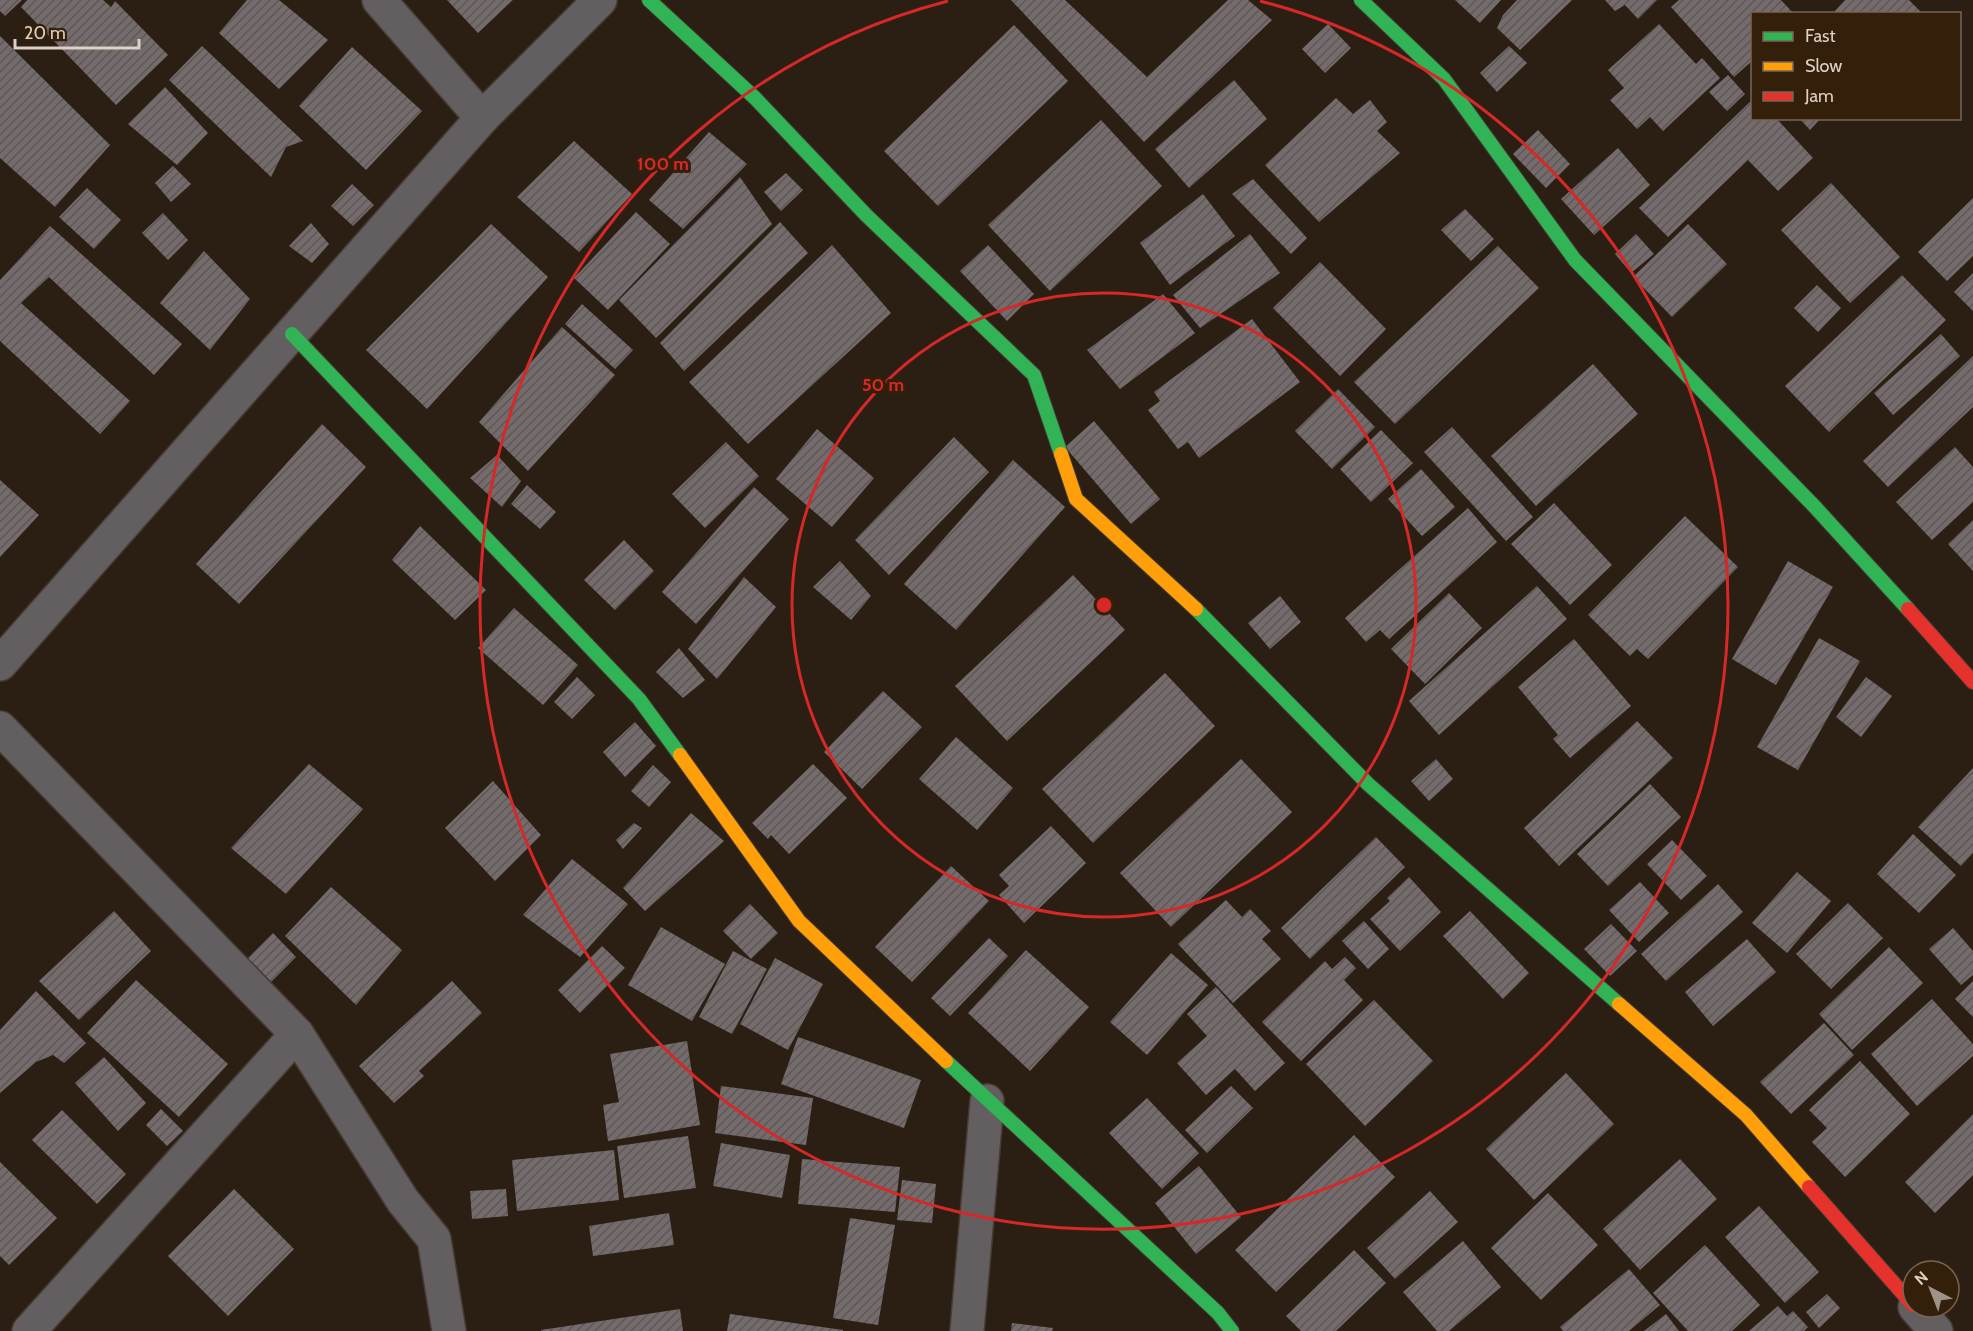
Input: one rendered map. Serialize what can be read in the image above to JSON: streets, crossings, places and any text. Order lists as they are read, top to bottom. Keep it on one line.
{"legend":["Fast","Slow","Jam"],"scale_bar":"20 m","north":"top left","rings":["100 m","50 m"]}
